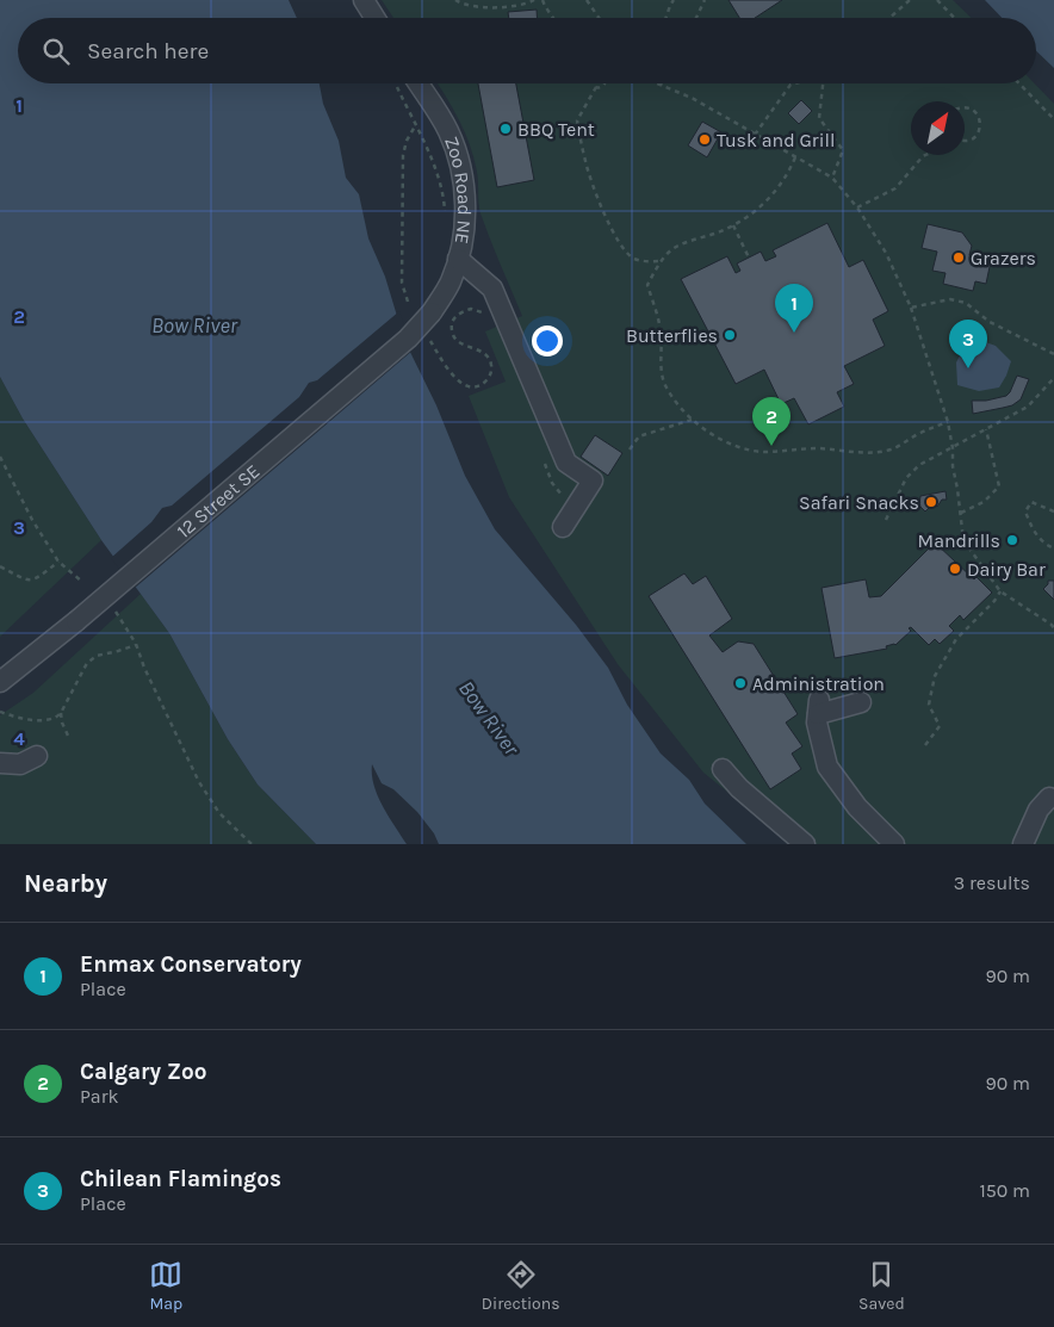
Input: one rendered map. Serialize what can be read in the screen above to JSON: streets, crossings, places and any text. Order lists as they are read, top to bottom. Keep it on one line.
{"streets":{"street":["Zoo Road NE","12 Street SE"]},"crossings":[["Zoo Road NE","12 Street SE"]],"water":["Bow River"],"places":["BBQ Tent","Tusk and Grill","Grazers","Butterflies","Safari Snacks","Mandrills","Dairy Bar","Administration"],"north":"top right","page":{"search":"Search here","pins":["1","3","2"],"heading":["Nearby","3 results"],"list":[{"mark":"1","name":"Enmax Conservatory","note":"Place","value":"90 m"},{"mark":"2","name":"Calgary Zoo","note":"Park","value":"90 m"},{"mark":"3","name":"Chilean Flamingos","note":"Place","value":"150 m"}],"nav":["Map","Directions","Saved"]},"grid":{"rows":["1","2","3","4"]}}
